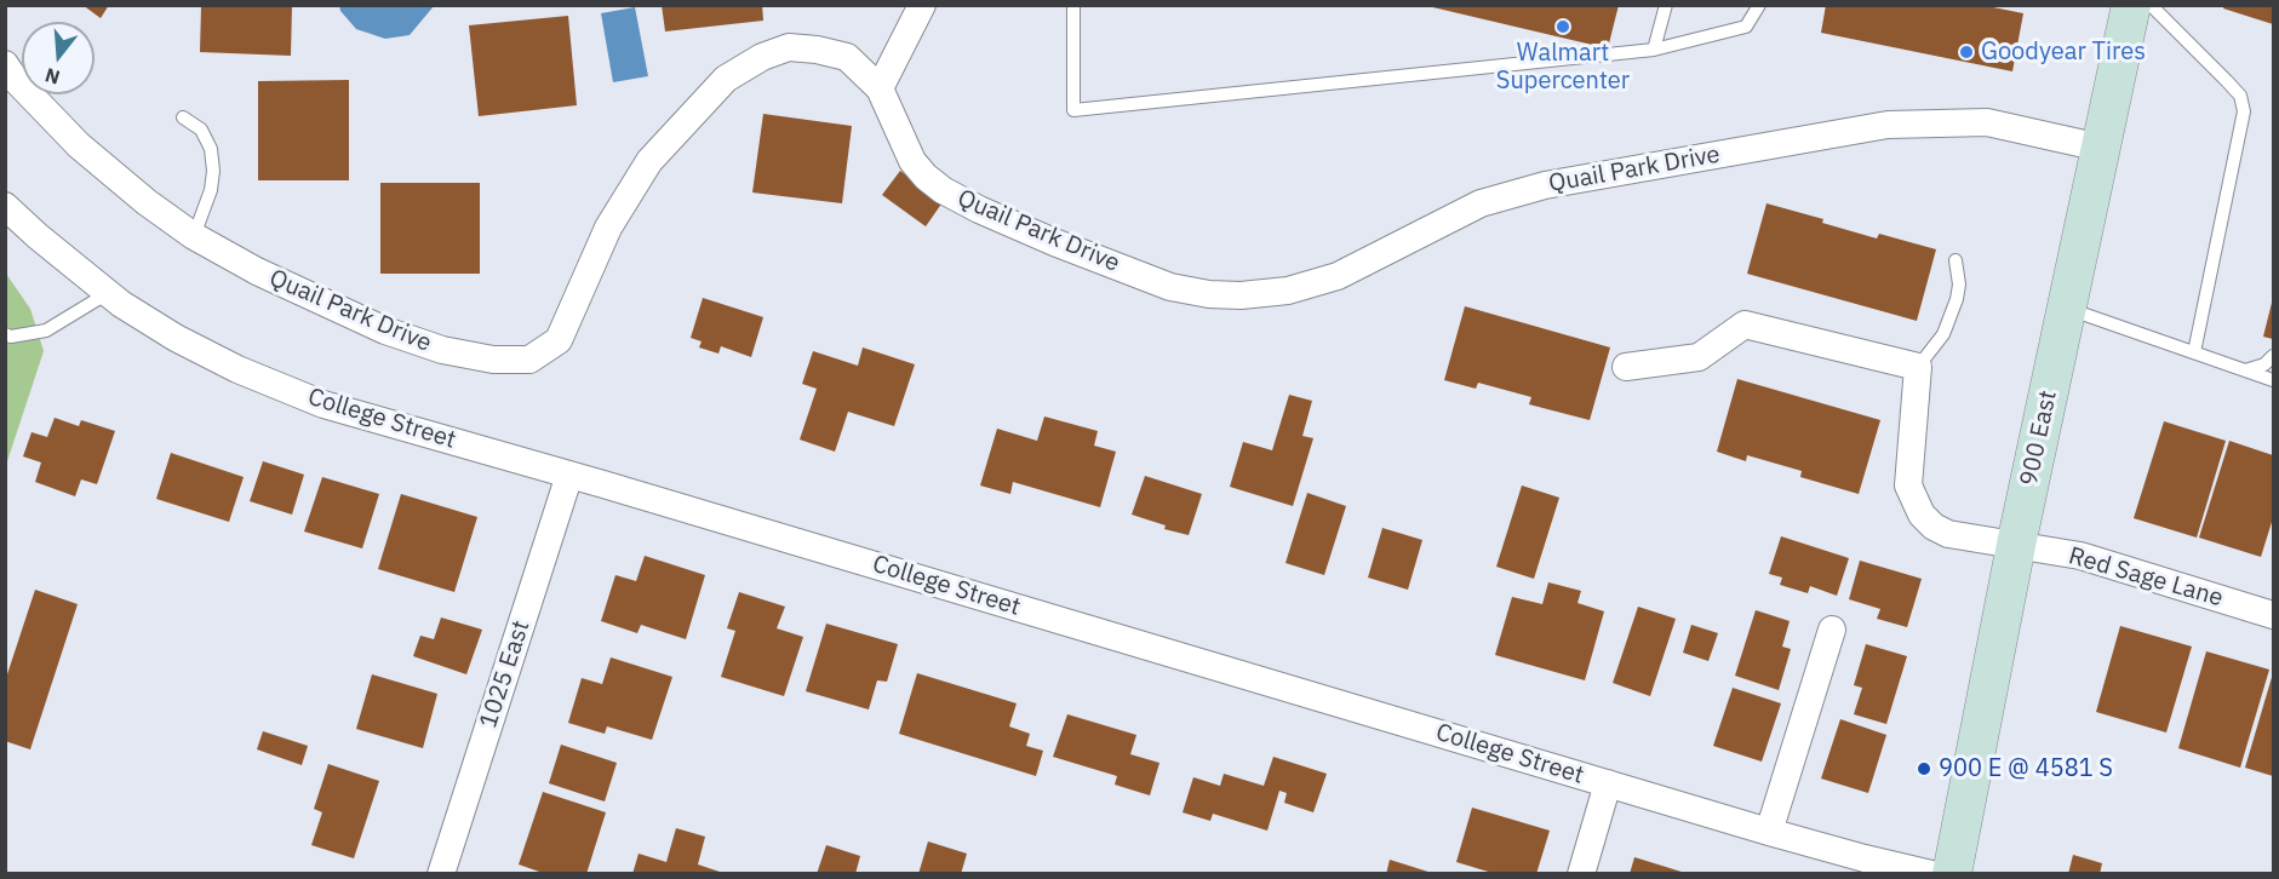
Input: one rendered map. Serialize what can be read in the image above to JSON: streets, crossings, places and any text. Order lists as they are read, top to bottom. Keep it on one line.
{"streets":{"main road":["900 East"],"street":["Quail Park Drive","College Street","Red Sage Lane","1025 East"]},"crossings":[["Quail Park Drive","900 East"],["College Street","1025 East"],["900 East","Red Sage Lane"]],"places":["Walmart Supercenter","Goodyear Tires","900 E @ 4581 S"],"north":"bottom"}
